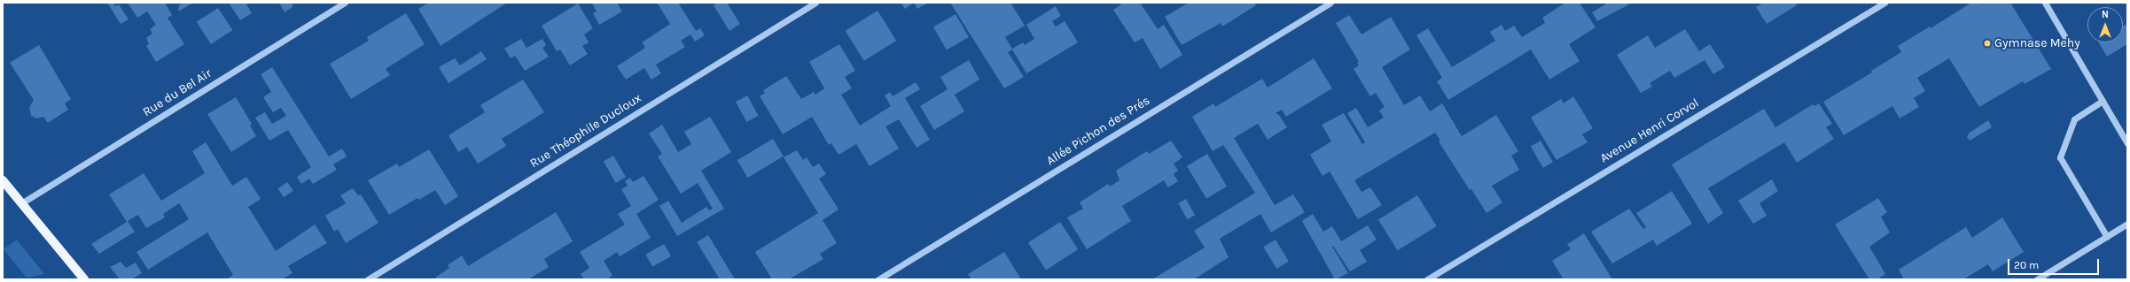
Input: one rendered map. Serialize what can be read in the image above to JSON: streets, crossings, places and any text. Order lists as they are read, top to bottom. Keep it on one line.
{"streets":{"street":["Rue du Bel Air","Rue Théophile Ducloux","Allée Pichon des Prés","Avenue Henri Corvol"]},"places":["Gymnase Mehy"],"scale_bar":"20 m","north":"top"}
